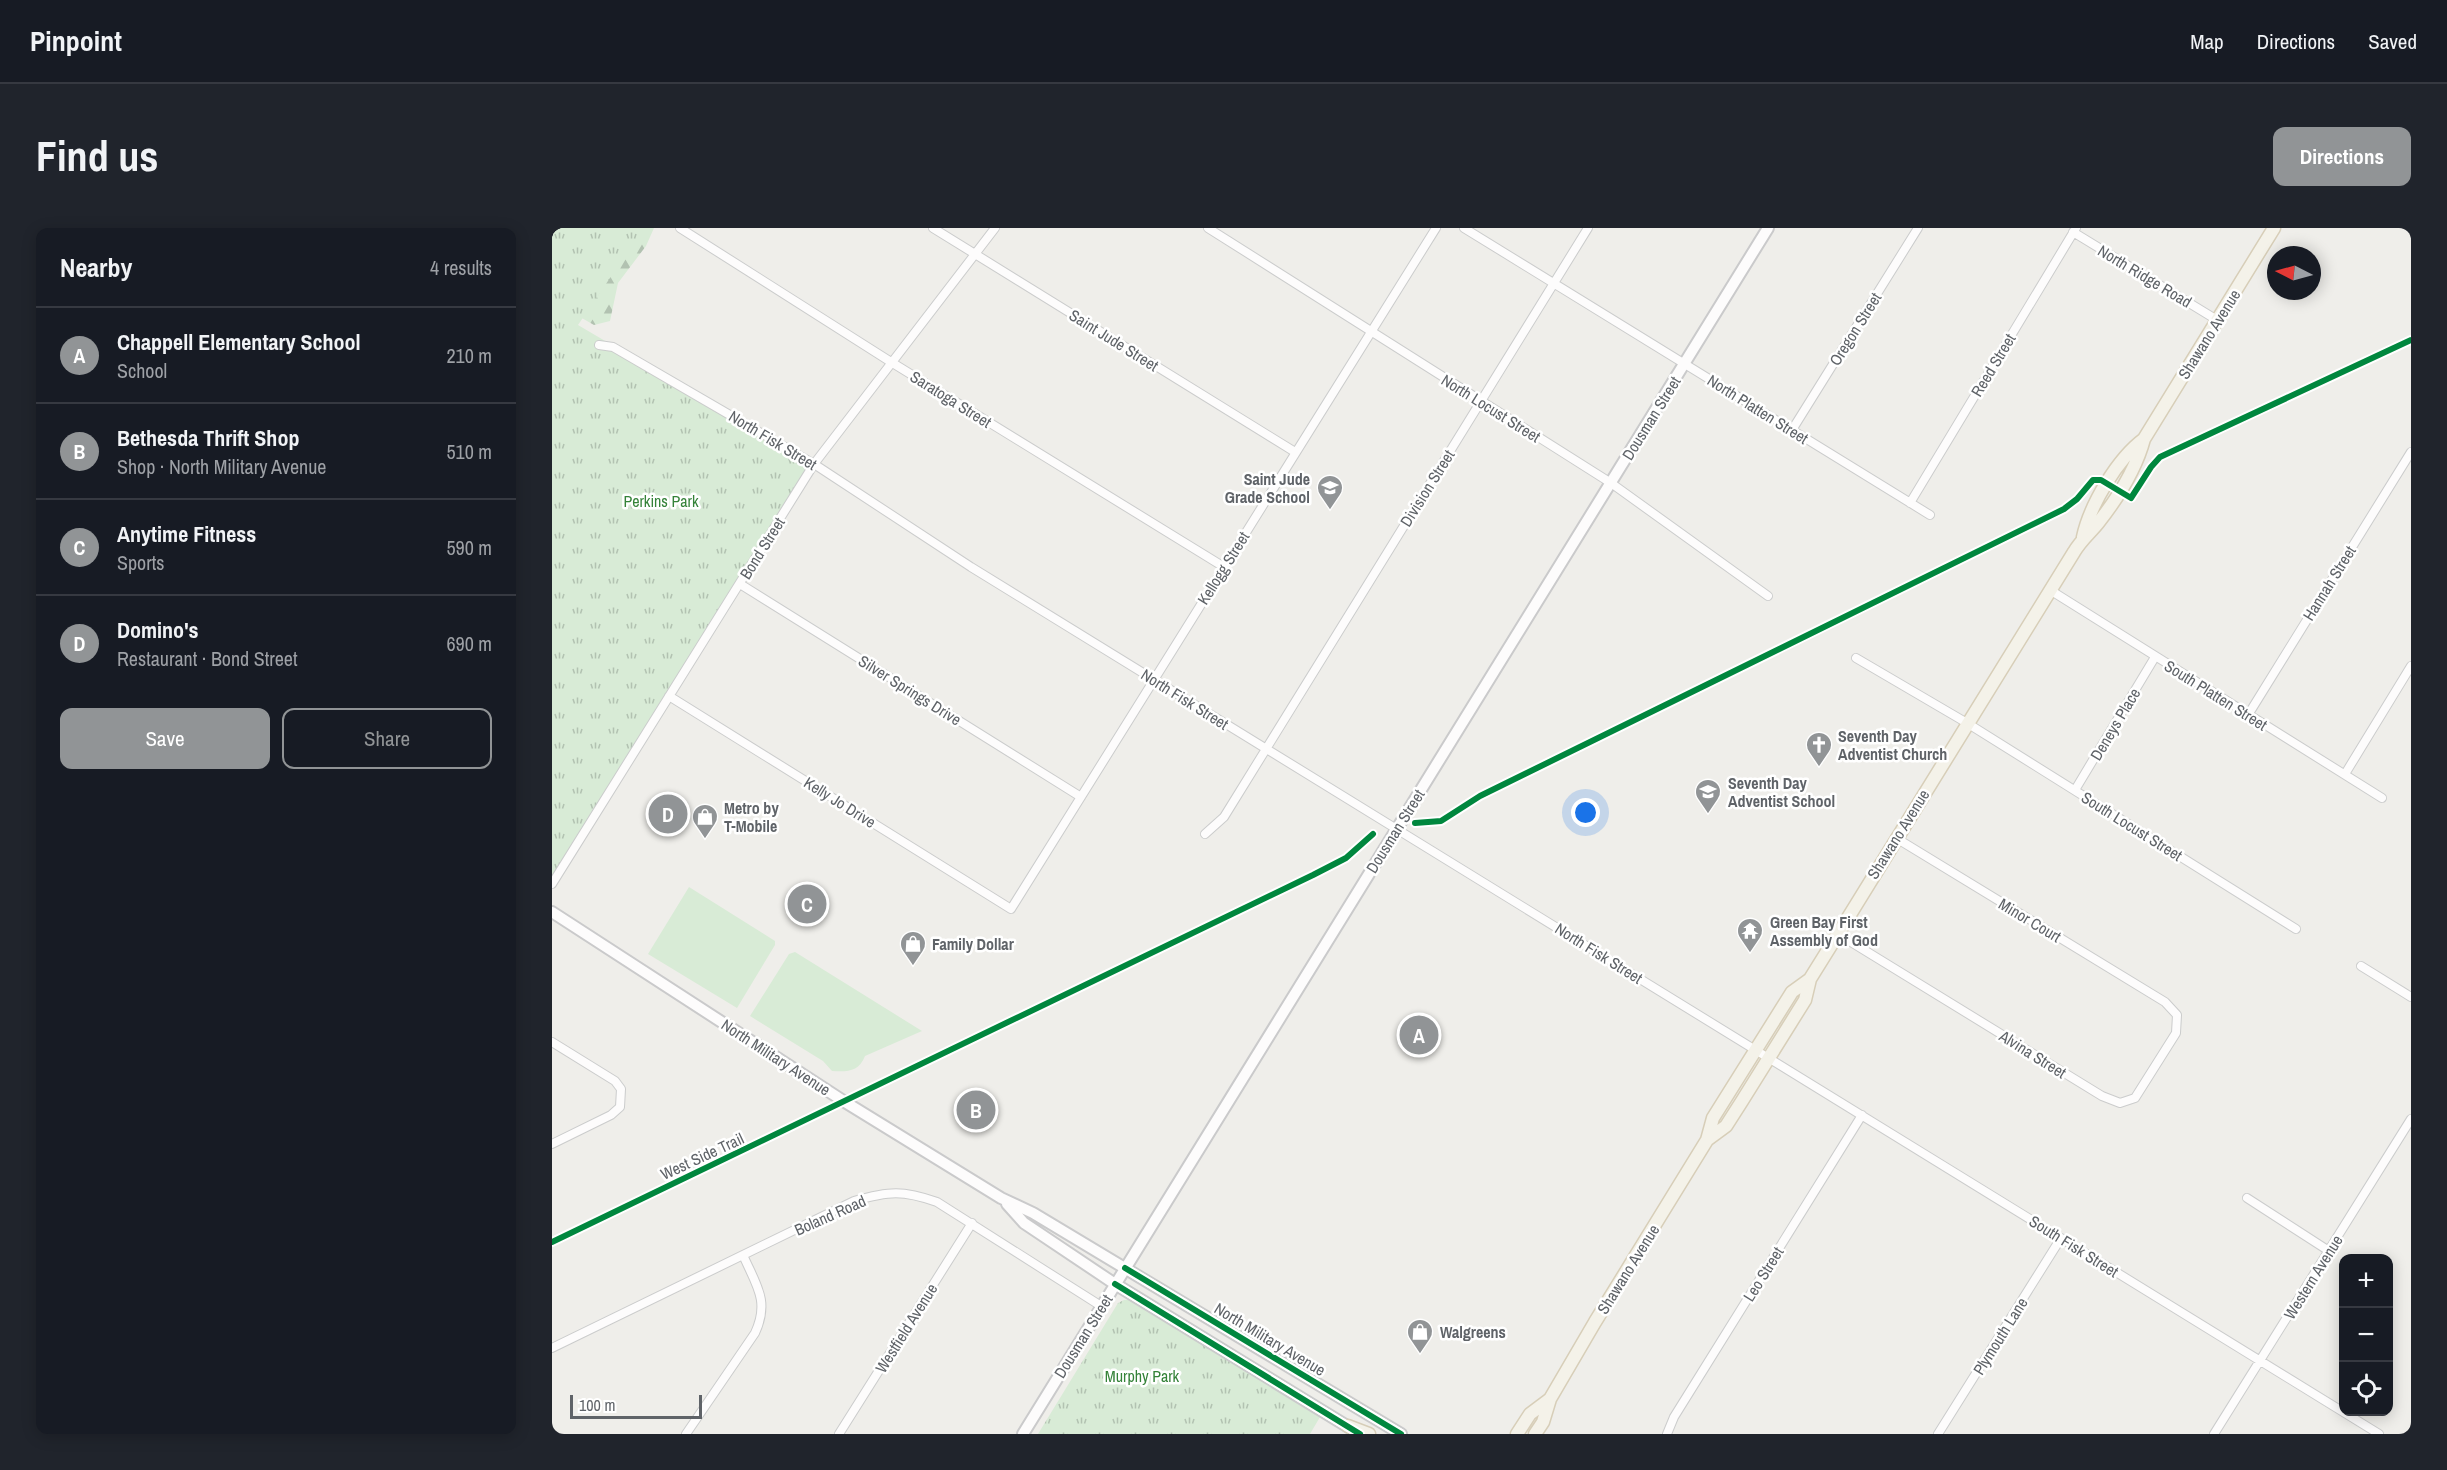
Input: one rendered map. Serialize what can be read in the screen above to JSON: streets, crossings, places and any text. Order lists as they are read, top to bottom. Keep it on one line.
{"streets":{"main road":["Shawano Avenue","Dousman Street","North Military Avenue"],"street":["North Ridge Road","Oregon Street","Saint Jude Street","Reed Street","Saratoga Street","North Locust Street","North Platten Street","North Fisk Street","Division Street","Bond Street","Kellogg Street","Hannah Street","Silver Springs Drive","South Platten Street","Deneys Place","Kelly Jo Drive","South Locust Street","Minor Court","Alvina Street","Boland Road","South Fisk Street","Leo Street","Western Avenue","Westfield Avenue","Plymouth Lane"],"cycle path":["West Side Trail"]},"crossings":[["North Ridge Road","Shawano Avenue"],["North Ridge Road","Reed Street"],["Oregon Street","North Platten Street"],["Shawano Avenue","North Fisk Street"],["Shawano Avenue","South Platten Street"],["Shawano Avenue","South Locust Street"],["Shawano Avenue","Minor Court"],["Shawano Avenue","Alvina Street"],["Shawano Avenue","South Fisk Street"],["Saint Jude Street","Bond Street"],["Saint Jude Street","Kellogg Street"],["Reed Street","North Platten Street"],["Saratoga Street","Bond Street"],["Saratoga Street","Kellogg Street"],["North Locust Street","Dousman Street"],["North Locust Street","Division Street"],["North Locust Street","Kellogg Street"],["North Platten Street","Dousman Street"],["North Platten Street","Division Street"],["Dousman Street","North Fisk Street"],["Dousman Street","North Military Avenue"],["Dousman Street","Boland Road"],["North Fisk Street","Division Street"],["North Fisk Street","Bond Street"],["North Fisk Street","Kellogg Street"],["North Fisk Street","South Fisk Street"],["Bond Street","Silver Springs Drive"],["Bond Street","Kelly Jo Drive"],["Kellogg Street","Silver Springs Drive"],["Kellogg Street","Kelly Jo Drive"],["Hannah Street","South Platten Street"],["South Platten Street","Deneys Place"],["Deneys Place","South Locust Street"],["Minor Court","Alvina Street"],["Boland Road","Westfield Avenue"],["South Fisk Street","Leo Street"],["South Fisk Street","Western Avenue"],["South Fisk Street","Plymouth Lane"]],"parks":["Perkins Park","Murphy Park"],"places":{"school or university":["Saint Jude Grade School","Seventh Day Adventist School"],"church":["Seventh Day Adventist Church"],"shop":["Metro by T-Mobile","Family Dollar","Walgreens"],"temple":["Green Bay First Assembly of God"]},"scale_bar":"100 m","north":"left","page":{"header":"Pinpoint","nav":["Map","Directions","Saved"],"buttons":["Directions",["Save","Share"]],"title":"Find us","heading":["Nearby","4 results"],"list":[{"mark":"A","name":"Chappell Elementary School","note":"School","value":"210 m"},{"mark":"B","name":"Bethesda Thrift Shop","note":"Shop · North Military Avenue","value":"510 m"},{"mark":"C","name":"Anytime Fitness","note":"Sports","value":"590 m"},{"mark":"D","name":"Domino's","note":"Restaurant · Bond Street","value":"690 m"}],"pins":["D","C","A","B"],"map_buttons":["+","−"],"scale":"100 m"}}
